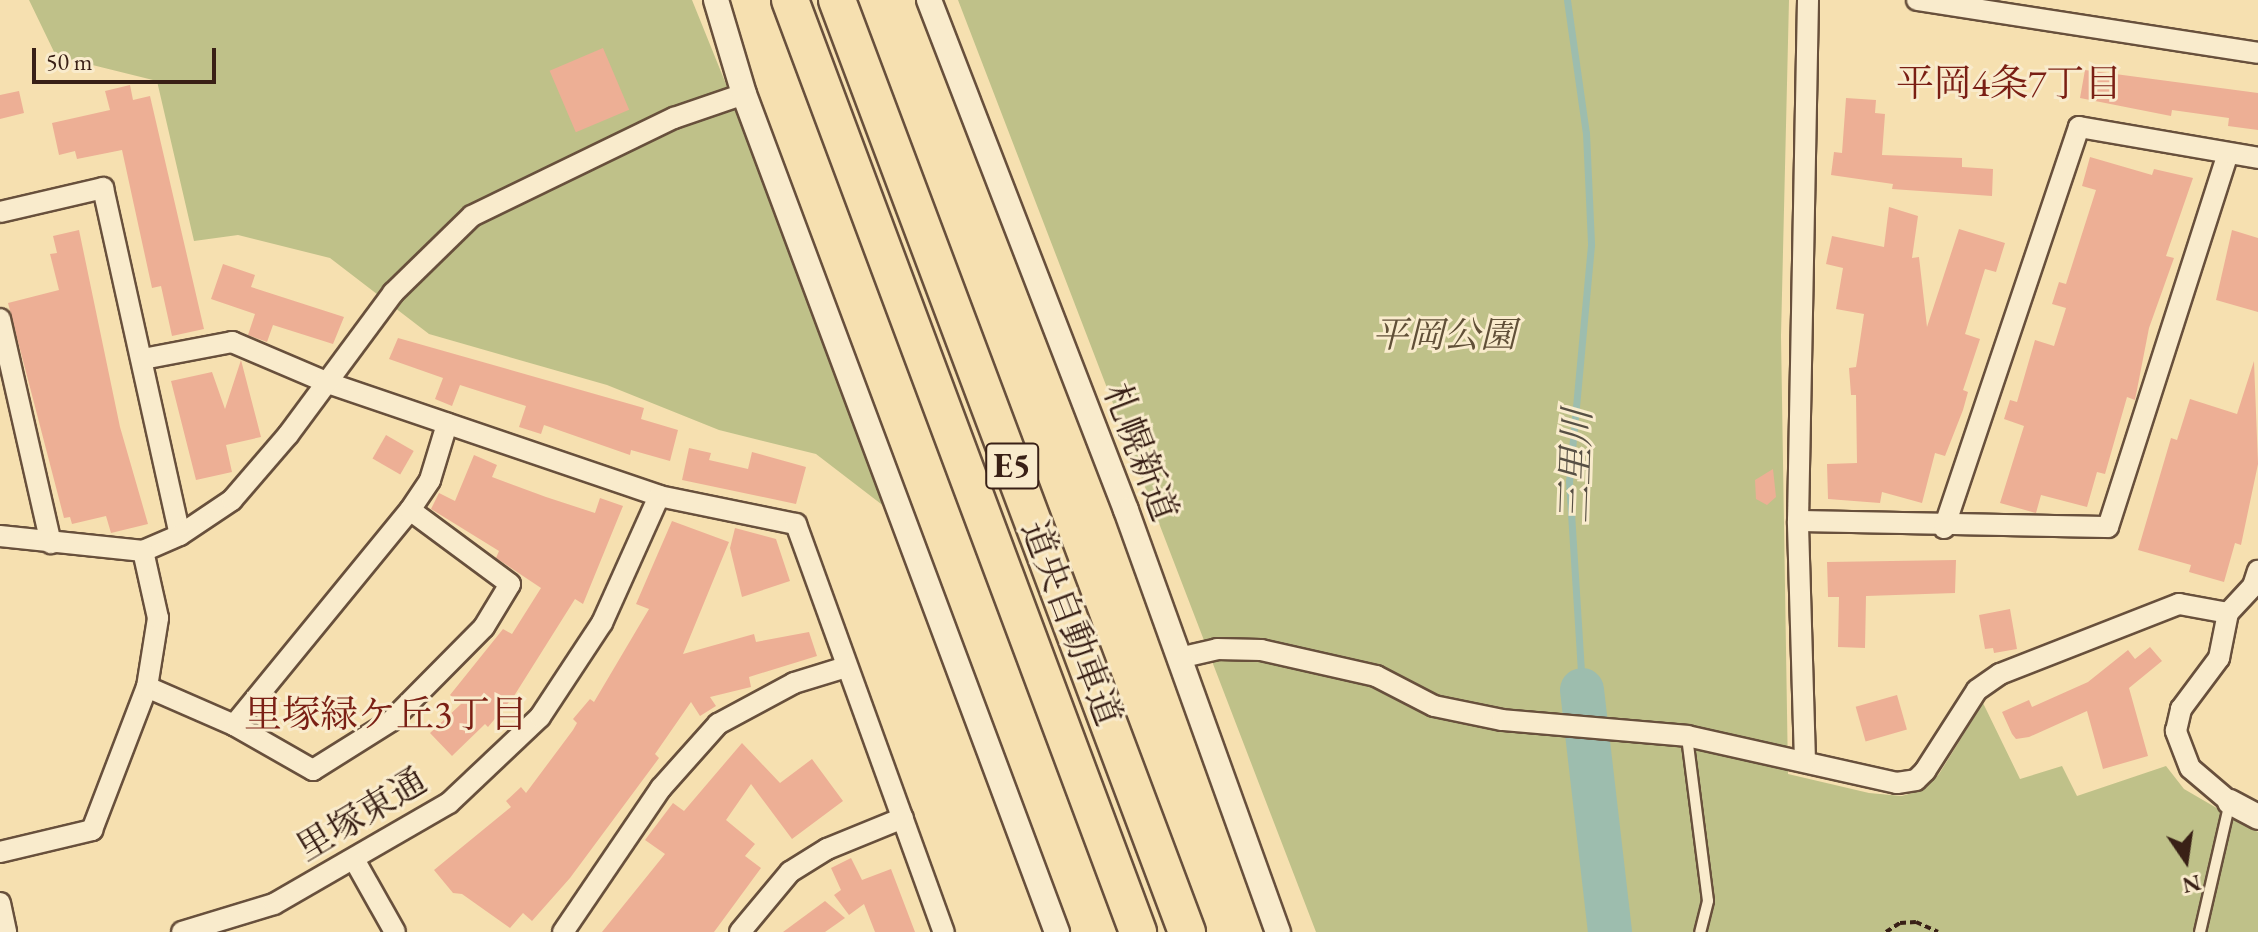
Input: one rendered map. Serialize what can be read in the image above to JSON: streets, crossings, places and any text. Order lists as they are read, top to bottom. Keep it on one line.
{"streets":{"highway":["E5","道央自動車道"],"street":["札幌新道","里塚東通"]},"districts":["平岡4条7丁目","里塚緑ケ丘3丁目"],"water":["三里川"],"parks":["平岡公園"],"scale_bar":"50 m","north":"bottom"}
